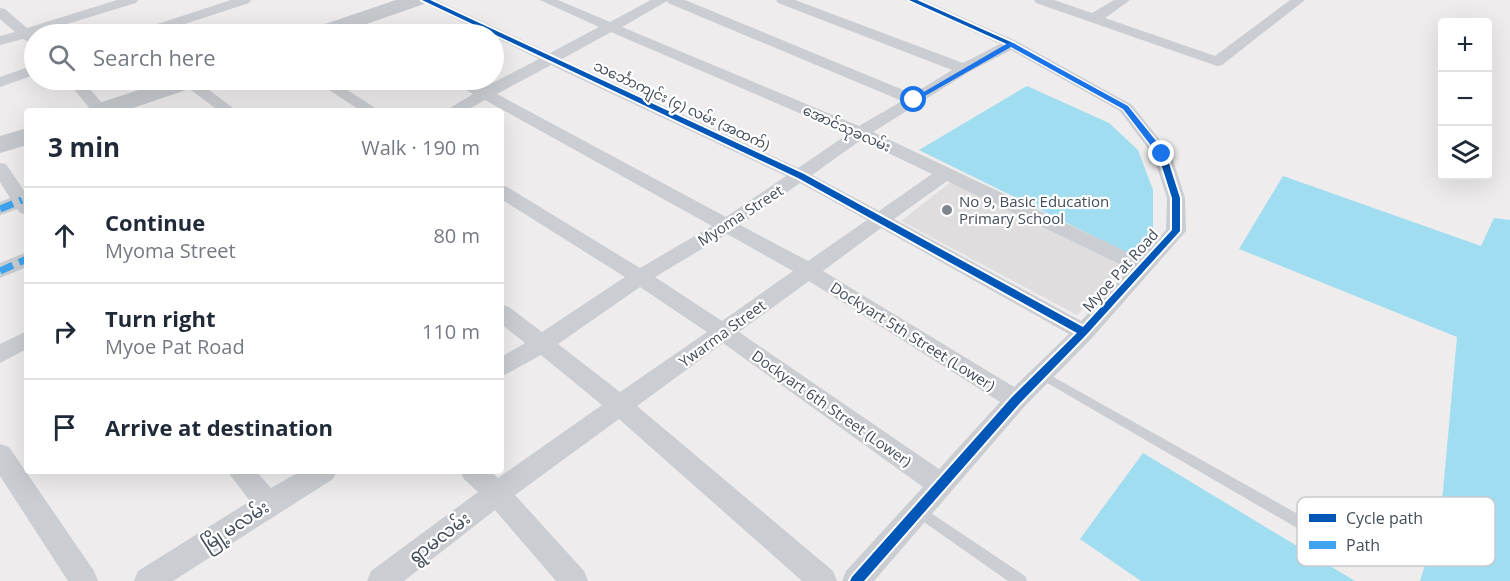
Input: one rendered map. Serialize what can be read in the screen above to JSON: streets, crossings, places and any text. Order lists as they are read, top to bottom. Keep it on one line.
{"streets":{"street":["သင်္ဘောကျင်း (၄) လမ်း (အထက်)","အောင်သုခလမ်း","Myoma Street","Myoe Pat Road","Ywarma Street","Dockyart 5th Street (Lower)","Dockyart 6th Street (Lower)","မြို့မလမ်း","ရွာမလမ်း"]},"crossings":[["သင်္ဘောကျင်း (၄) လမ်း (အထက်)","Myoma Street"],["သင်္ဘောကျင်း (၄) လမ်း (အထက်)","Myoe Pat Road"],["သင်္ဘောကျင်း (၄) လမ်း (အထက်)","Ywarma Street"],["အောင်သုခလမ်း","Myoma Street"],["အောင်သုခလမ်း","Myoe Pat Road"],["အောင်သုခလမ်း","Ywarma Street"],["Myoma Street","Myoe Pat Road"],["Myoma Street","Dockyart 5th Street (Lower)"],["Myoma Street","Dockyart 6th Street (Lower)"],["Myoe Pat Road","Dockyart 5th Street (Lower)"],["Myoe Pat Road","Dockyart 6th Street (Lower)"],["Ywarma Street","Dockyart 5th Street (Lower)"],["Ywarma Street","Dockyart 6th Street (Lower)"],["Ywarma Street","ရွာမလမ်း"]],"places":["No 9, Basic Education Primary School"],"legend":["Cycle path","Path"],"page":{"map_buttons":["+","−"],"search":"Search here","heading":["3 min","Walk · 190 m"],"list":[["Continue","Myoma Street","80 m"],["Turn right","Myoe Pat Road","110 m"],"Arrive at destination"]}}
